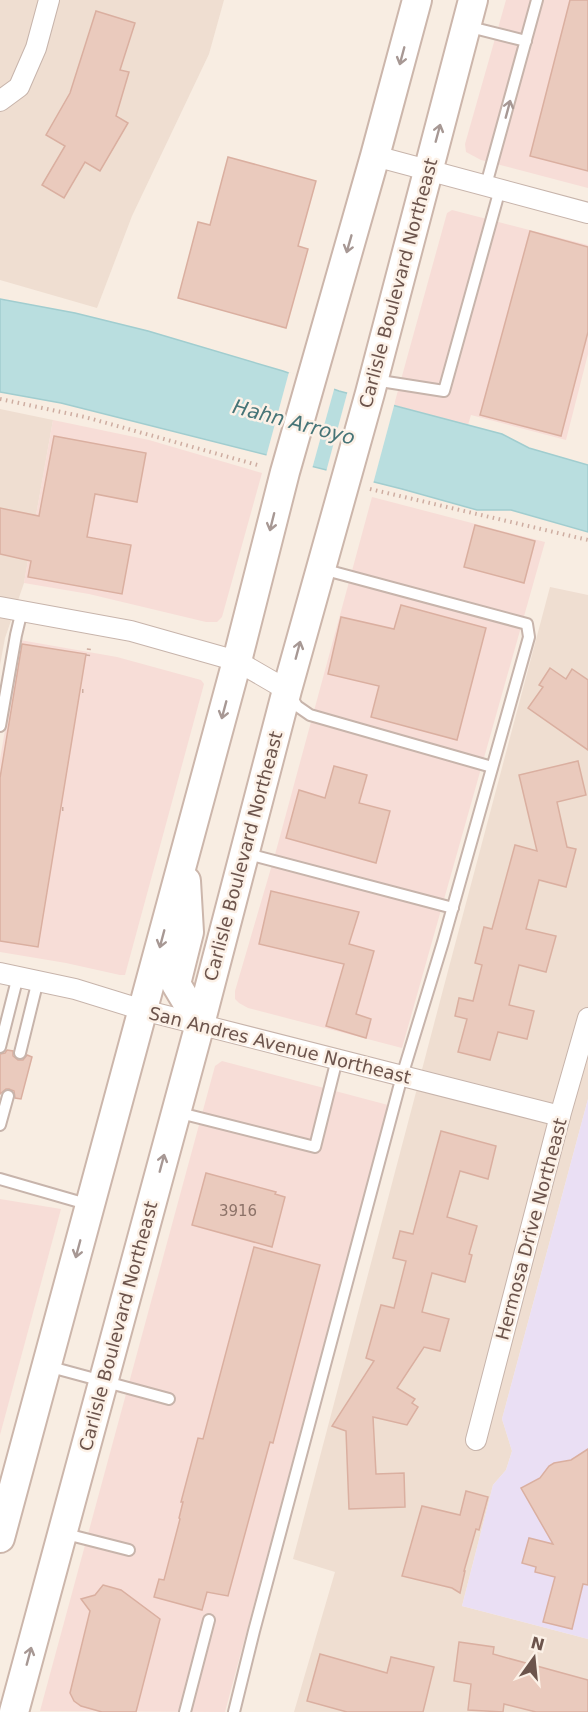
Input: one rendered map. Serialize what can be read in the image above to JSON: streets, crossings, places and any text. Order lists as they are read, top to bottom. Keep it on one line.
{"streets":{"main road":["Carlisle Boulevard Northeast"],"street":["San Andres Avenue Northeast","Hermosa Drive Northeast"]},"crossings":[["Carlisle Boulevard Northeast","San Andres Avenue Northeast"],["San Andres Avenue Northeast","Hermosa Drive Northeast"]],"water":["Hahn Arroyo"],"house_numbers":["3916"],"north":"top"}
